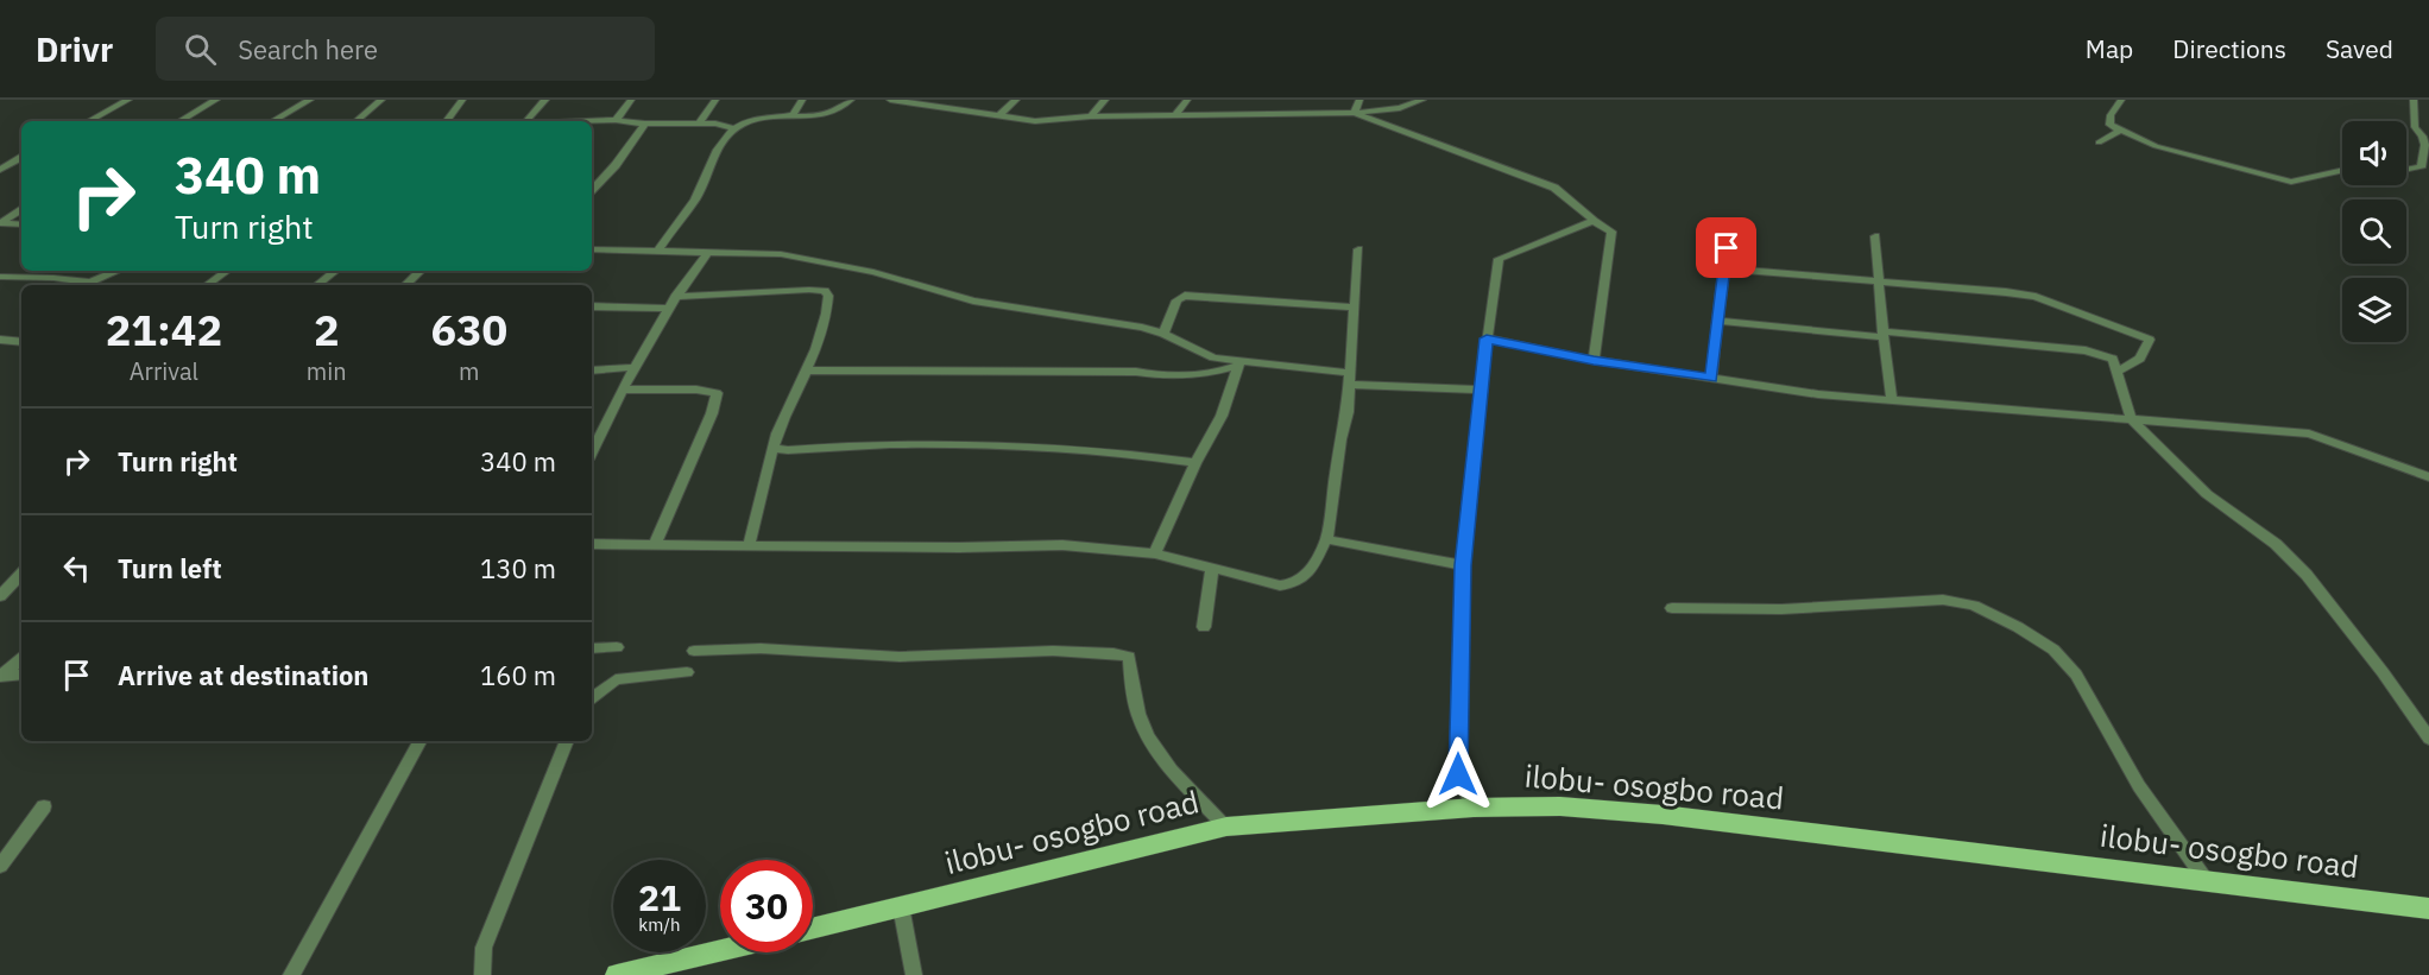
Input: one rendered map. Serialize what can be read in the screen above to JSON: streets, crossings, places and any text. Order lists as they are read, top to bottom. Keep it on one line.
{"streets":{"main road":["ilobu- osogbo road"]},"page":{"header":"Drivr","search":"Search here","nav":["Map","Directions","Saved"],"turn":["340 m","Turn right"],"eta":["21:42","Arrival","2","min","630","m"],"list":[{"name":"Turn right","value":"340 m"},{"name":"Turn left","value":"130 m"},{"name":"Arrive at destination","value":"160 m"}],"speed":"21 km/h","limit":"30"}}
